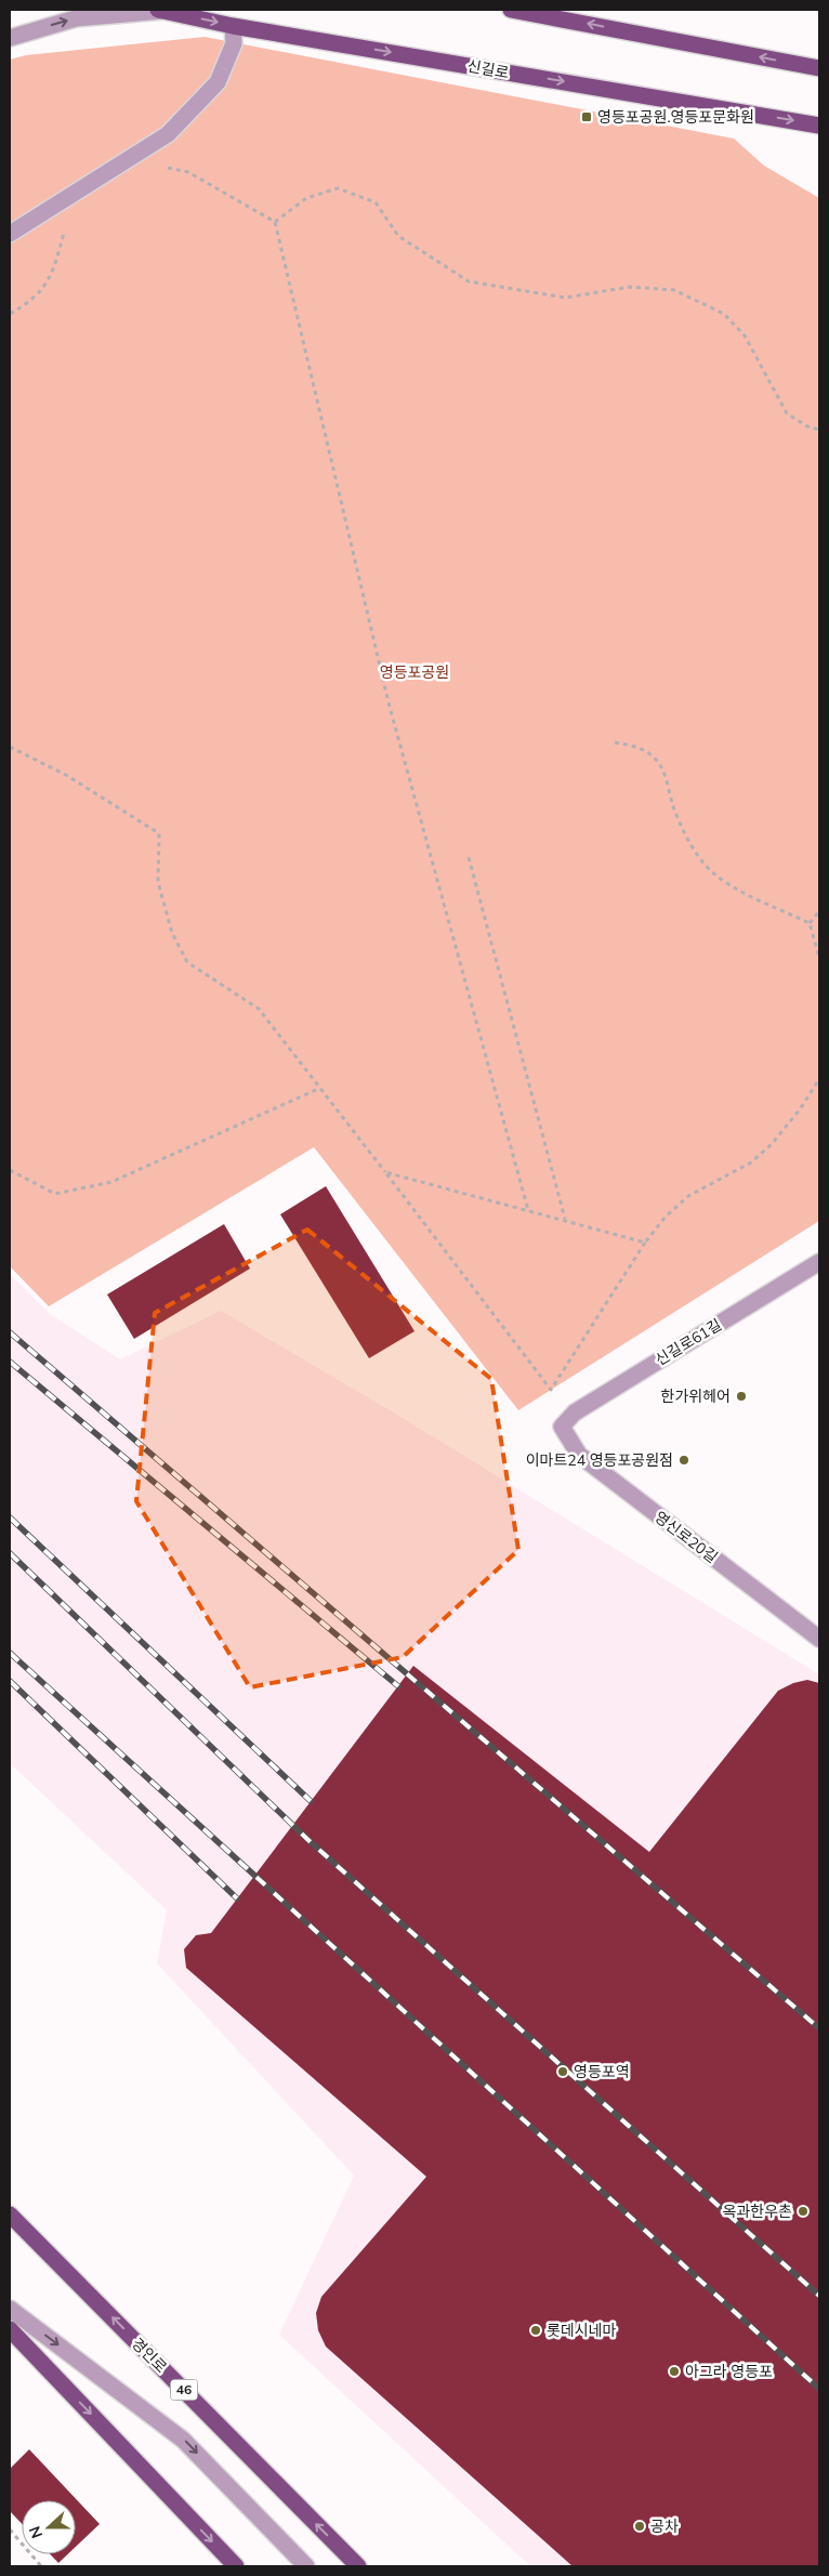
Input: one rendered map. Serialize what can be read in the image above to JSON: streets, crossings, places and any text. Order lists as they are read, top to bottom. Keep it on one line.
{"streets":{"main road":["신길로","경인로","46"],"street":["신길로61길","영신로20길"]},"crossings":[["신길로61길","영신로20길"]],"parks":["영등포공원"],"places":{"transit":["영등포공원.영등포문화원"],"other":["한가위헤어","이마트24 영등포공원점","영등포역","옥과한우촌","롯데시네마","아그라 영등포","공차"]},"north":"left"}
